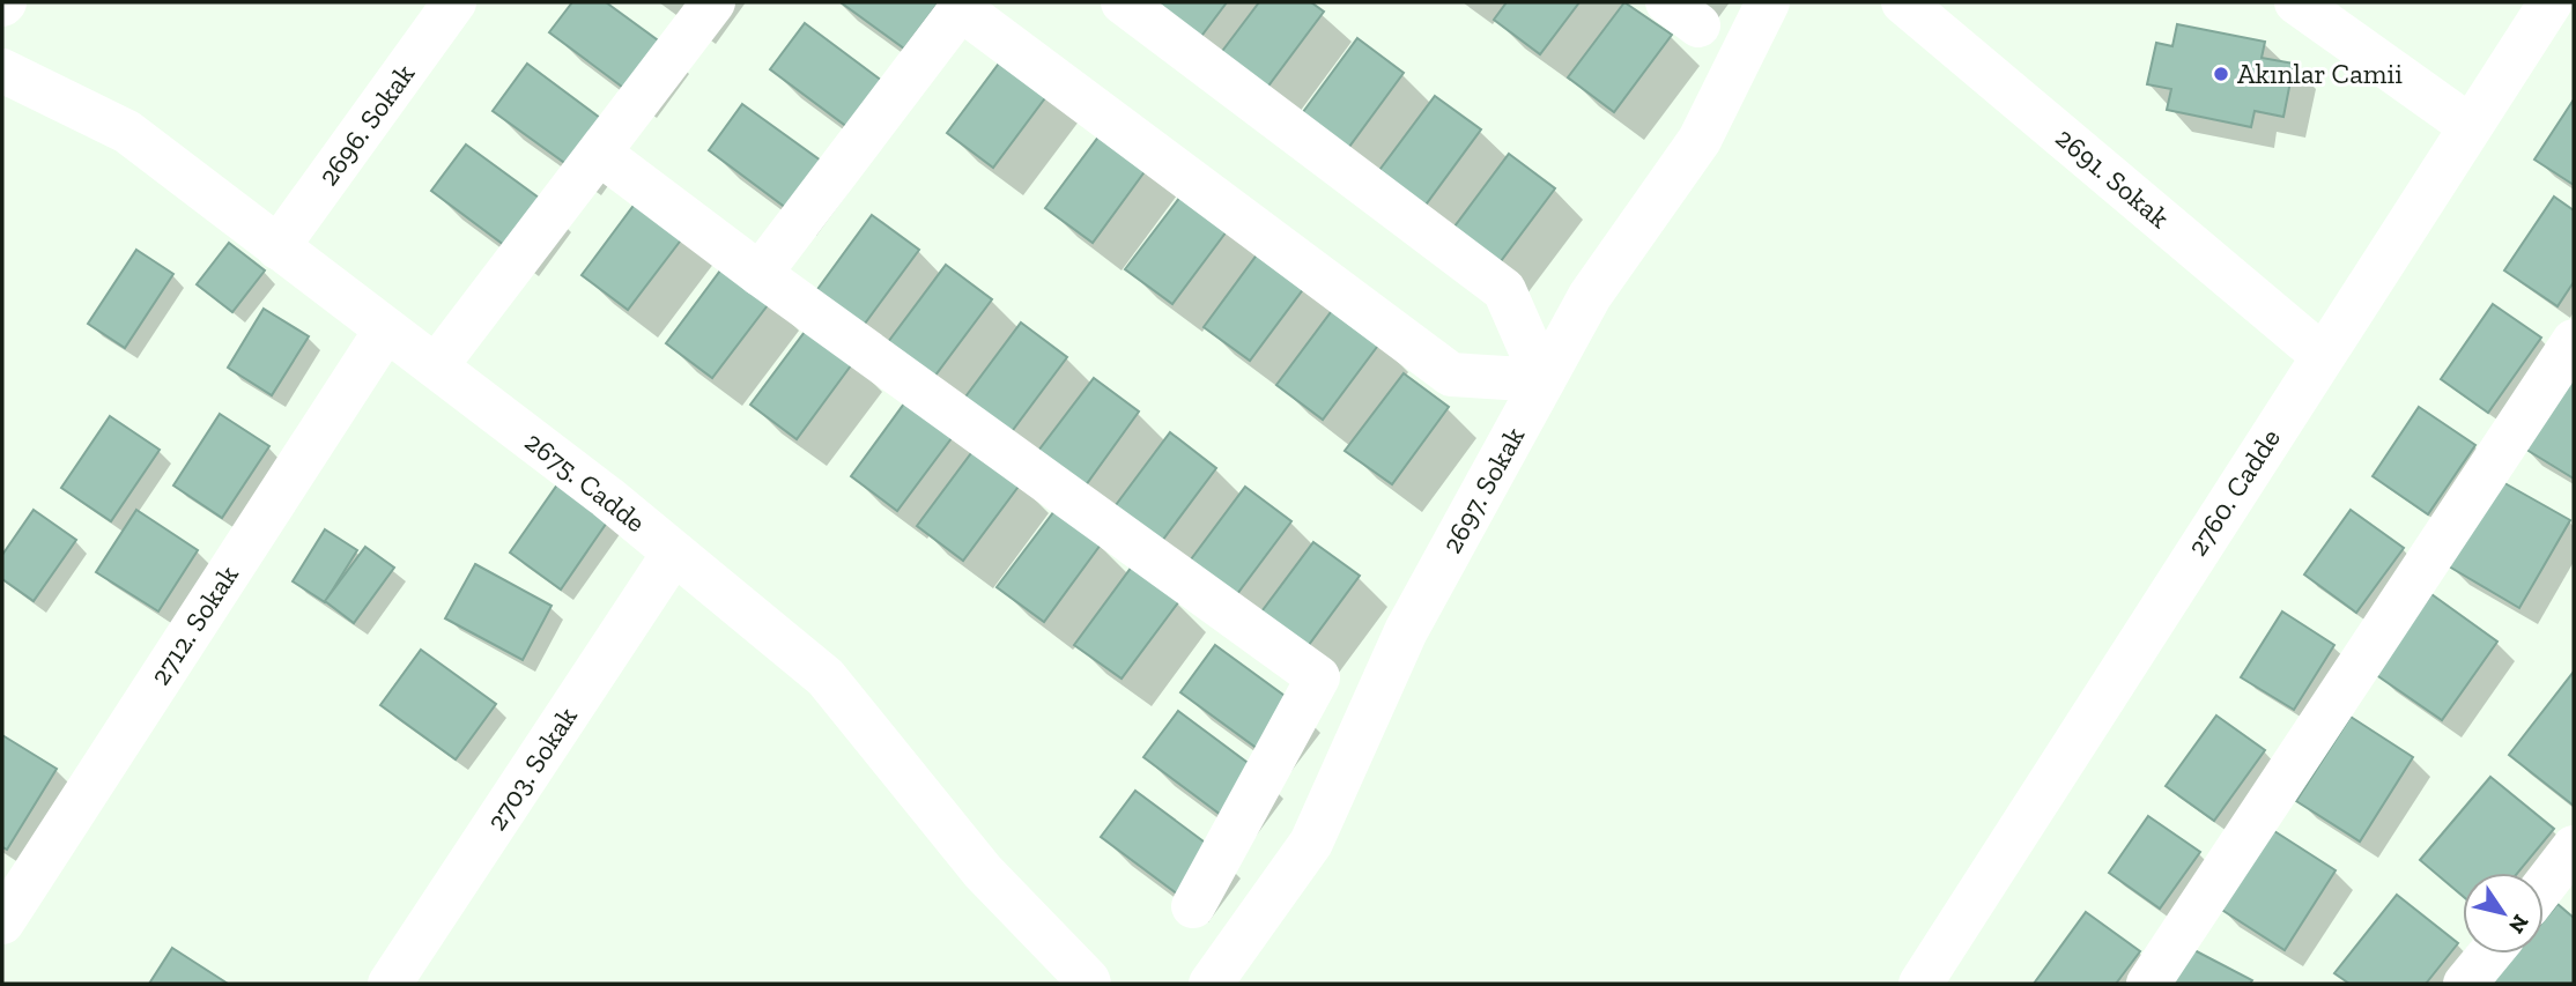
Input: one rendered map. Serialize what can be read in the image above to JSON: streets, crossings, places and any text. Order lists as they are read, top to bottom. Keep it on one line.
{"streets":{"street":["2696. Sokak","2691. Sokak","2675. Cadde","2697. Sokak","2760. Cadde","2712. Sokak","2703. Sokak"]},"crossings":[["2696. Sokak","2675. Cadde"],["2691. Sokak","2760. Cadde"],["2675. Cadde","2712. Sokak"],["2675. Cadde","2703. Sokak"]],"places":["Akınlar Camii"],"north":"bottom right"}
